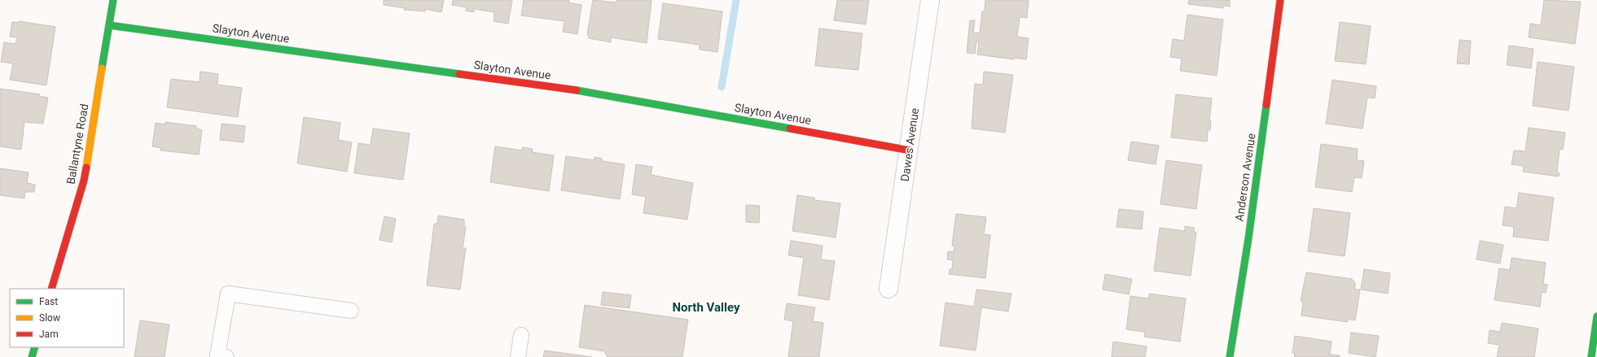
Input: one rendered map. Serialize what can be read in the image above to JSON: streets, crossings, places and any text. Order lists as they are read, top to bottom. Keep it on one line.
{"streets":{"street":["Slayton Avenue","Ballantyne Road","Dawes Avenue","Anderson Avenue"]},"crossings":[["Slayton Avenue","Ballantyne Road"],["Slayton Avenue","Dawes Avenue"]],"districts":["North Valley"],"legend":["Fast","Slow","Jam"]}
